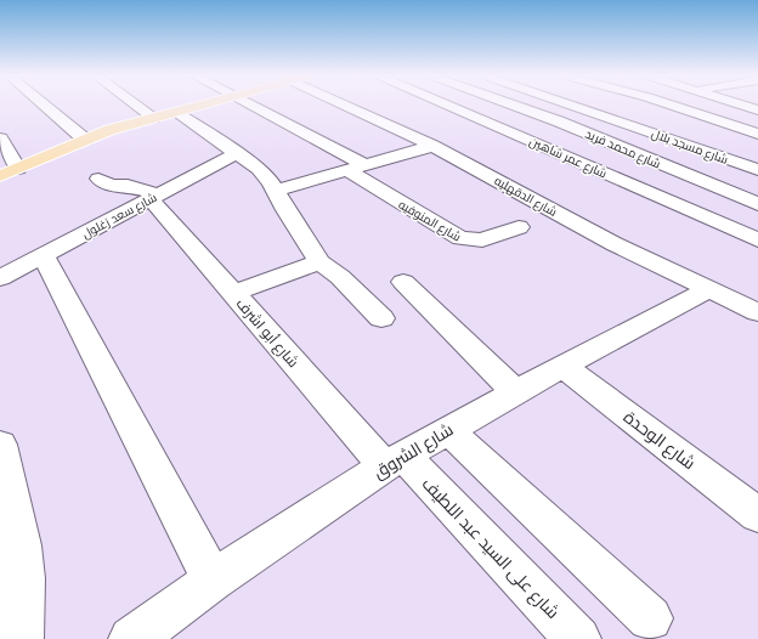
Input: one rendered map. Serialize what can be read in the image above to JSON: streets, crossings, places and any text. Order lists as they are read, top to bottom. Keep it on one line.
{"streets":{"street":["شارع مسجد بلال","شارع محمد فريد","شارع عمر شاهين","شارع الدقهليه","شارع سعد زغلول","شارع المنوفيه","شارع أبو اشرف","شارع الوحدة","شارع الشروق","شارع على السيد عبد اللطيف"]},"crossings":[["شارع الدقهليه","شارع الشروق"],["شارع سعد زغلول","شارع أبو اشرف"],["شارع أبو اشرف","شارع الشروق"],["شارع أبو اشرف","شارع على السيد عبد اللطيف"],["شارع الوحدة","شارع الشروق"],["شارع الشروق","شارع على السيد عبد اللطيف"]]}
